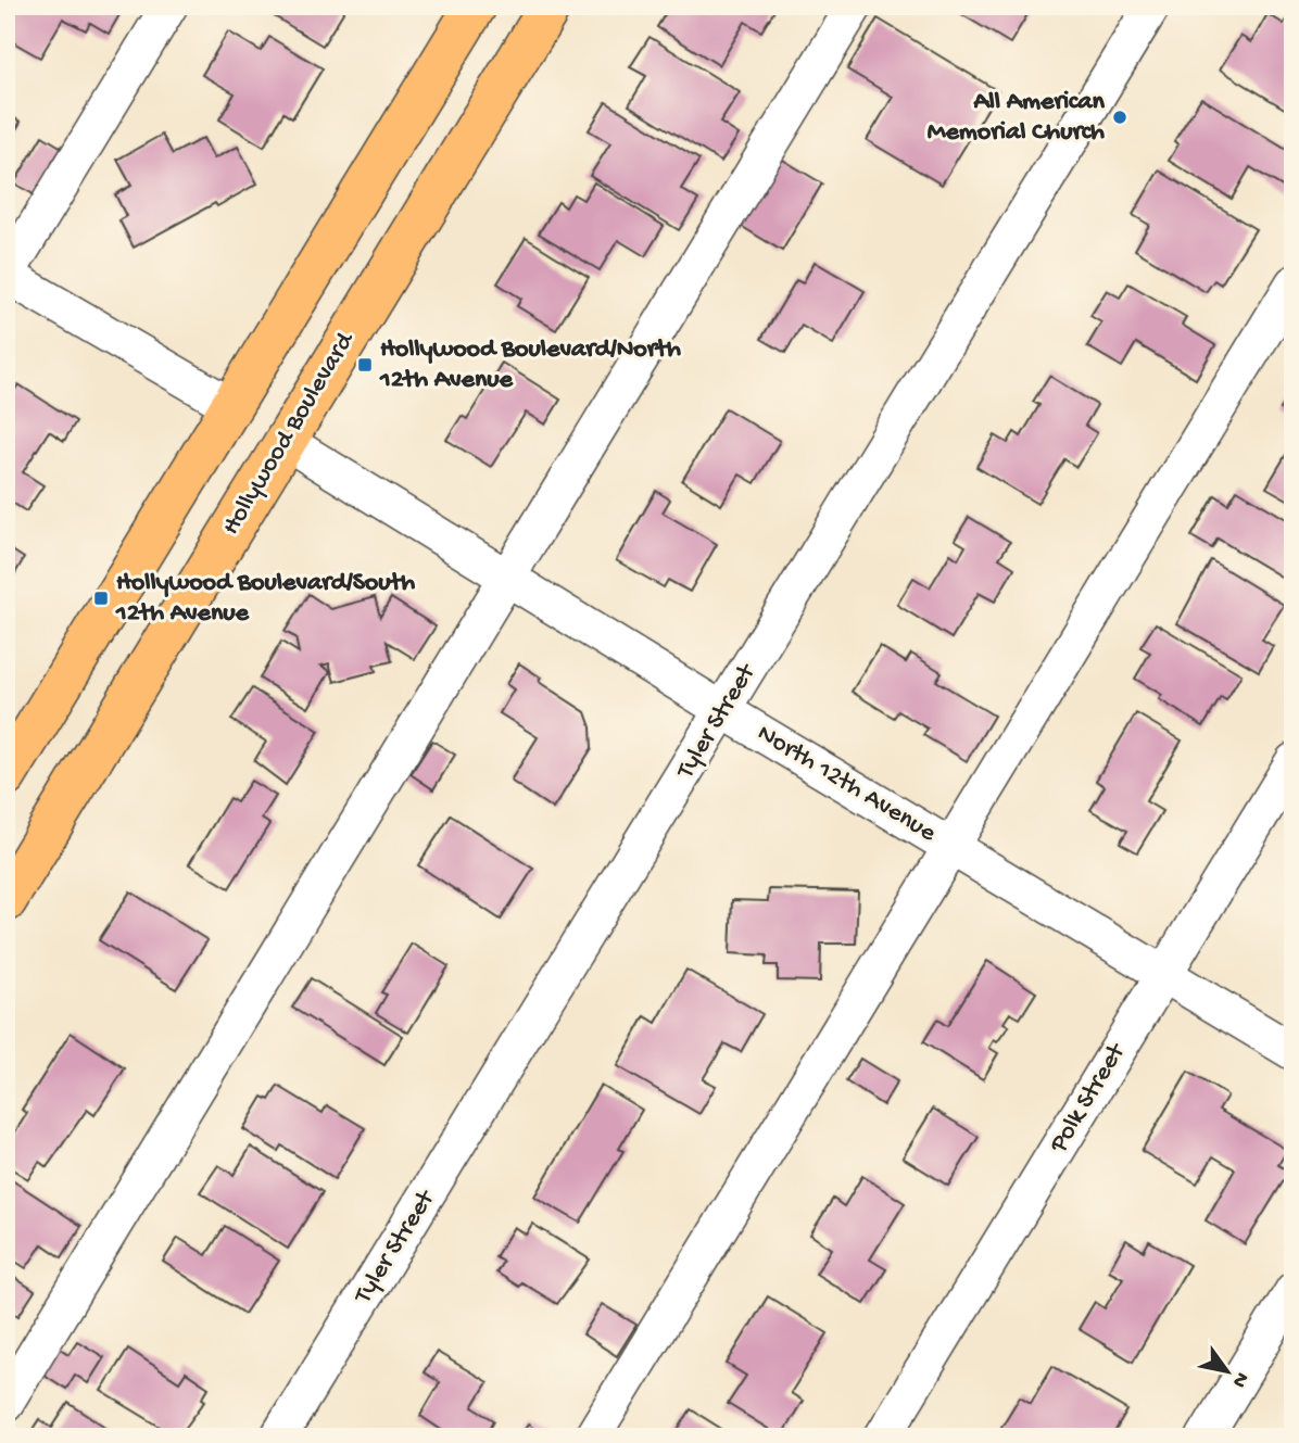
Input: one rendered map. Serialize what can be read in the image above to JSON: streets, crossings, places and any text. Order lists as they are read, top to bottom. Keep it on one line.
{"streets":{"main road":["Hollywood Boulevard"],"street":["Tyler Street","North 12th Avenue","Polk Street"]},"crossings":[["Hollywood Boulevard","North 12th Avenue"],["Tyler Street","North 12th Avenue"],["North 12th Avenue","Polk Street"]],"places":{"other":["All American Memorial Church"],"transit":["Hollywood Boulevard/North 12th Avenue","Hollywood Boulevard/South 12th Avenue"]},"north":"bottom right"}
